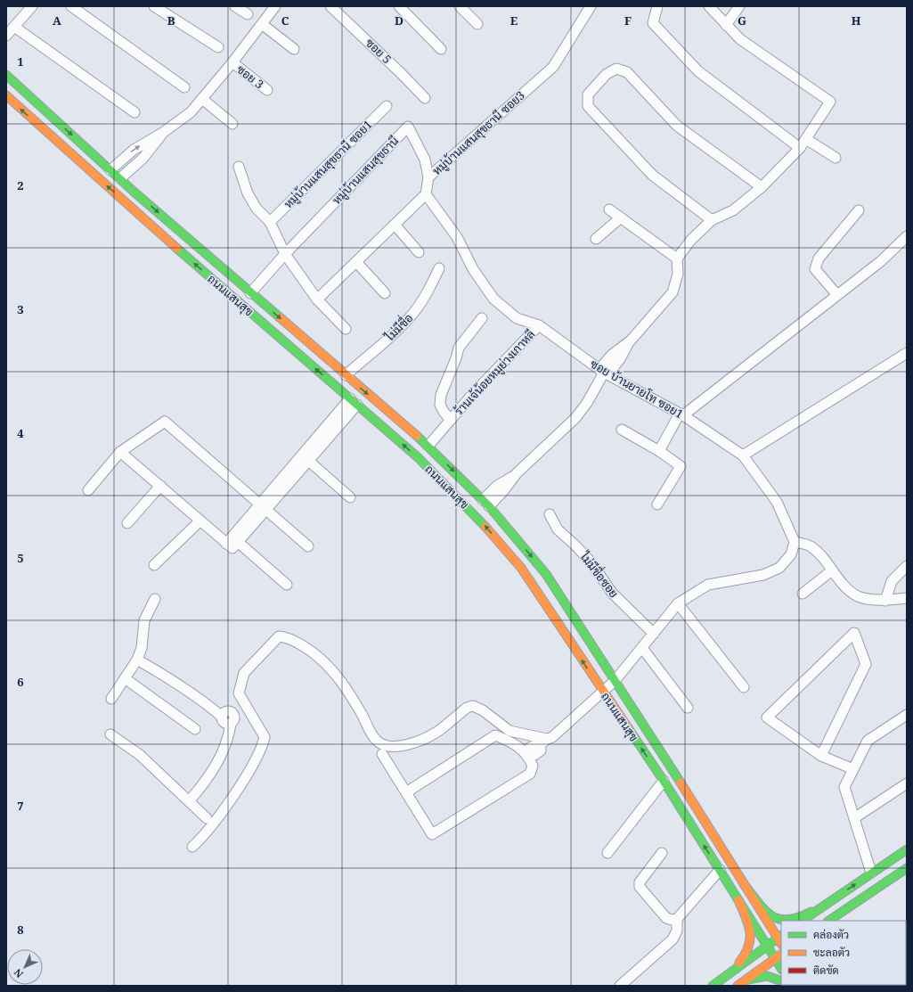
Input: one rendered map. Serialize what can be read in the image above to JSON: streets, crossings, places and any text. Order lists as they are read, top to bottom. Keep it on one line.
{"streets":{"main road":["ถนนแสนสุข"],"street":["ซอย 5","ซอย 3","หมู่บ้านแสนสุขธานี ซอย3","หมู่บ้านแสนสุขธานี ซอย1","หมู่บ้านแสนสุขธานี","ไม่มีชื่อ","ร้านเจ้น้อยหมูย่างเกาหลี","ซอย บ้านยายโท ซอย1","ไม่มีชื่อซอย"]},"crossings":[["หมู่บ้านแสนสุขธานี ซอย3","หมู่บ้านแสนสุขธานี"],["หมู่บ้านแสนสุขธานี ซอย3","ซอย บ้านยายโท ซอย1"],["หมู่บ้านแสนสุขธานี","ถนนแสนสุข"],["ถนนแสนสุข","ไม่มีชื่อ"],["ถนนแสนสุข","ร้านเจ้น้อยหมูย่างเกาหลี"],["ร้านเจ้น้อยหมูย่างเกาหลี","ซอย บ้านยายโท ซอย1"]],"legend":["คล่องตัว","ชะลอตัว","ติดขัด"],"north":"bottom left","grid":{"columns":["A","B","C","D","E","F","G","H"],"rows":["1","2","3","4","5","6","7","8"]}}
